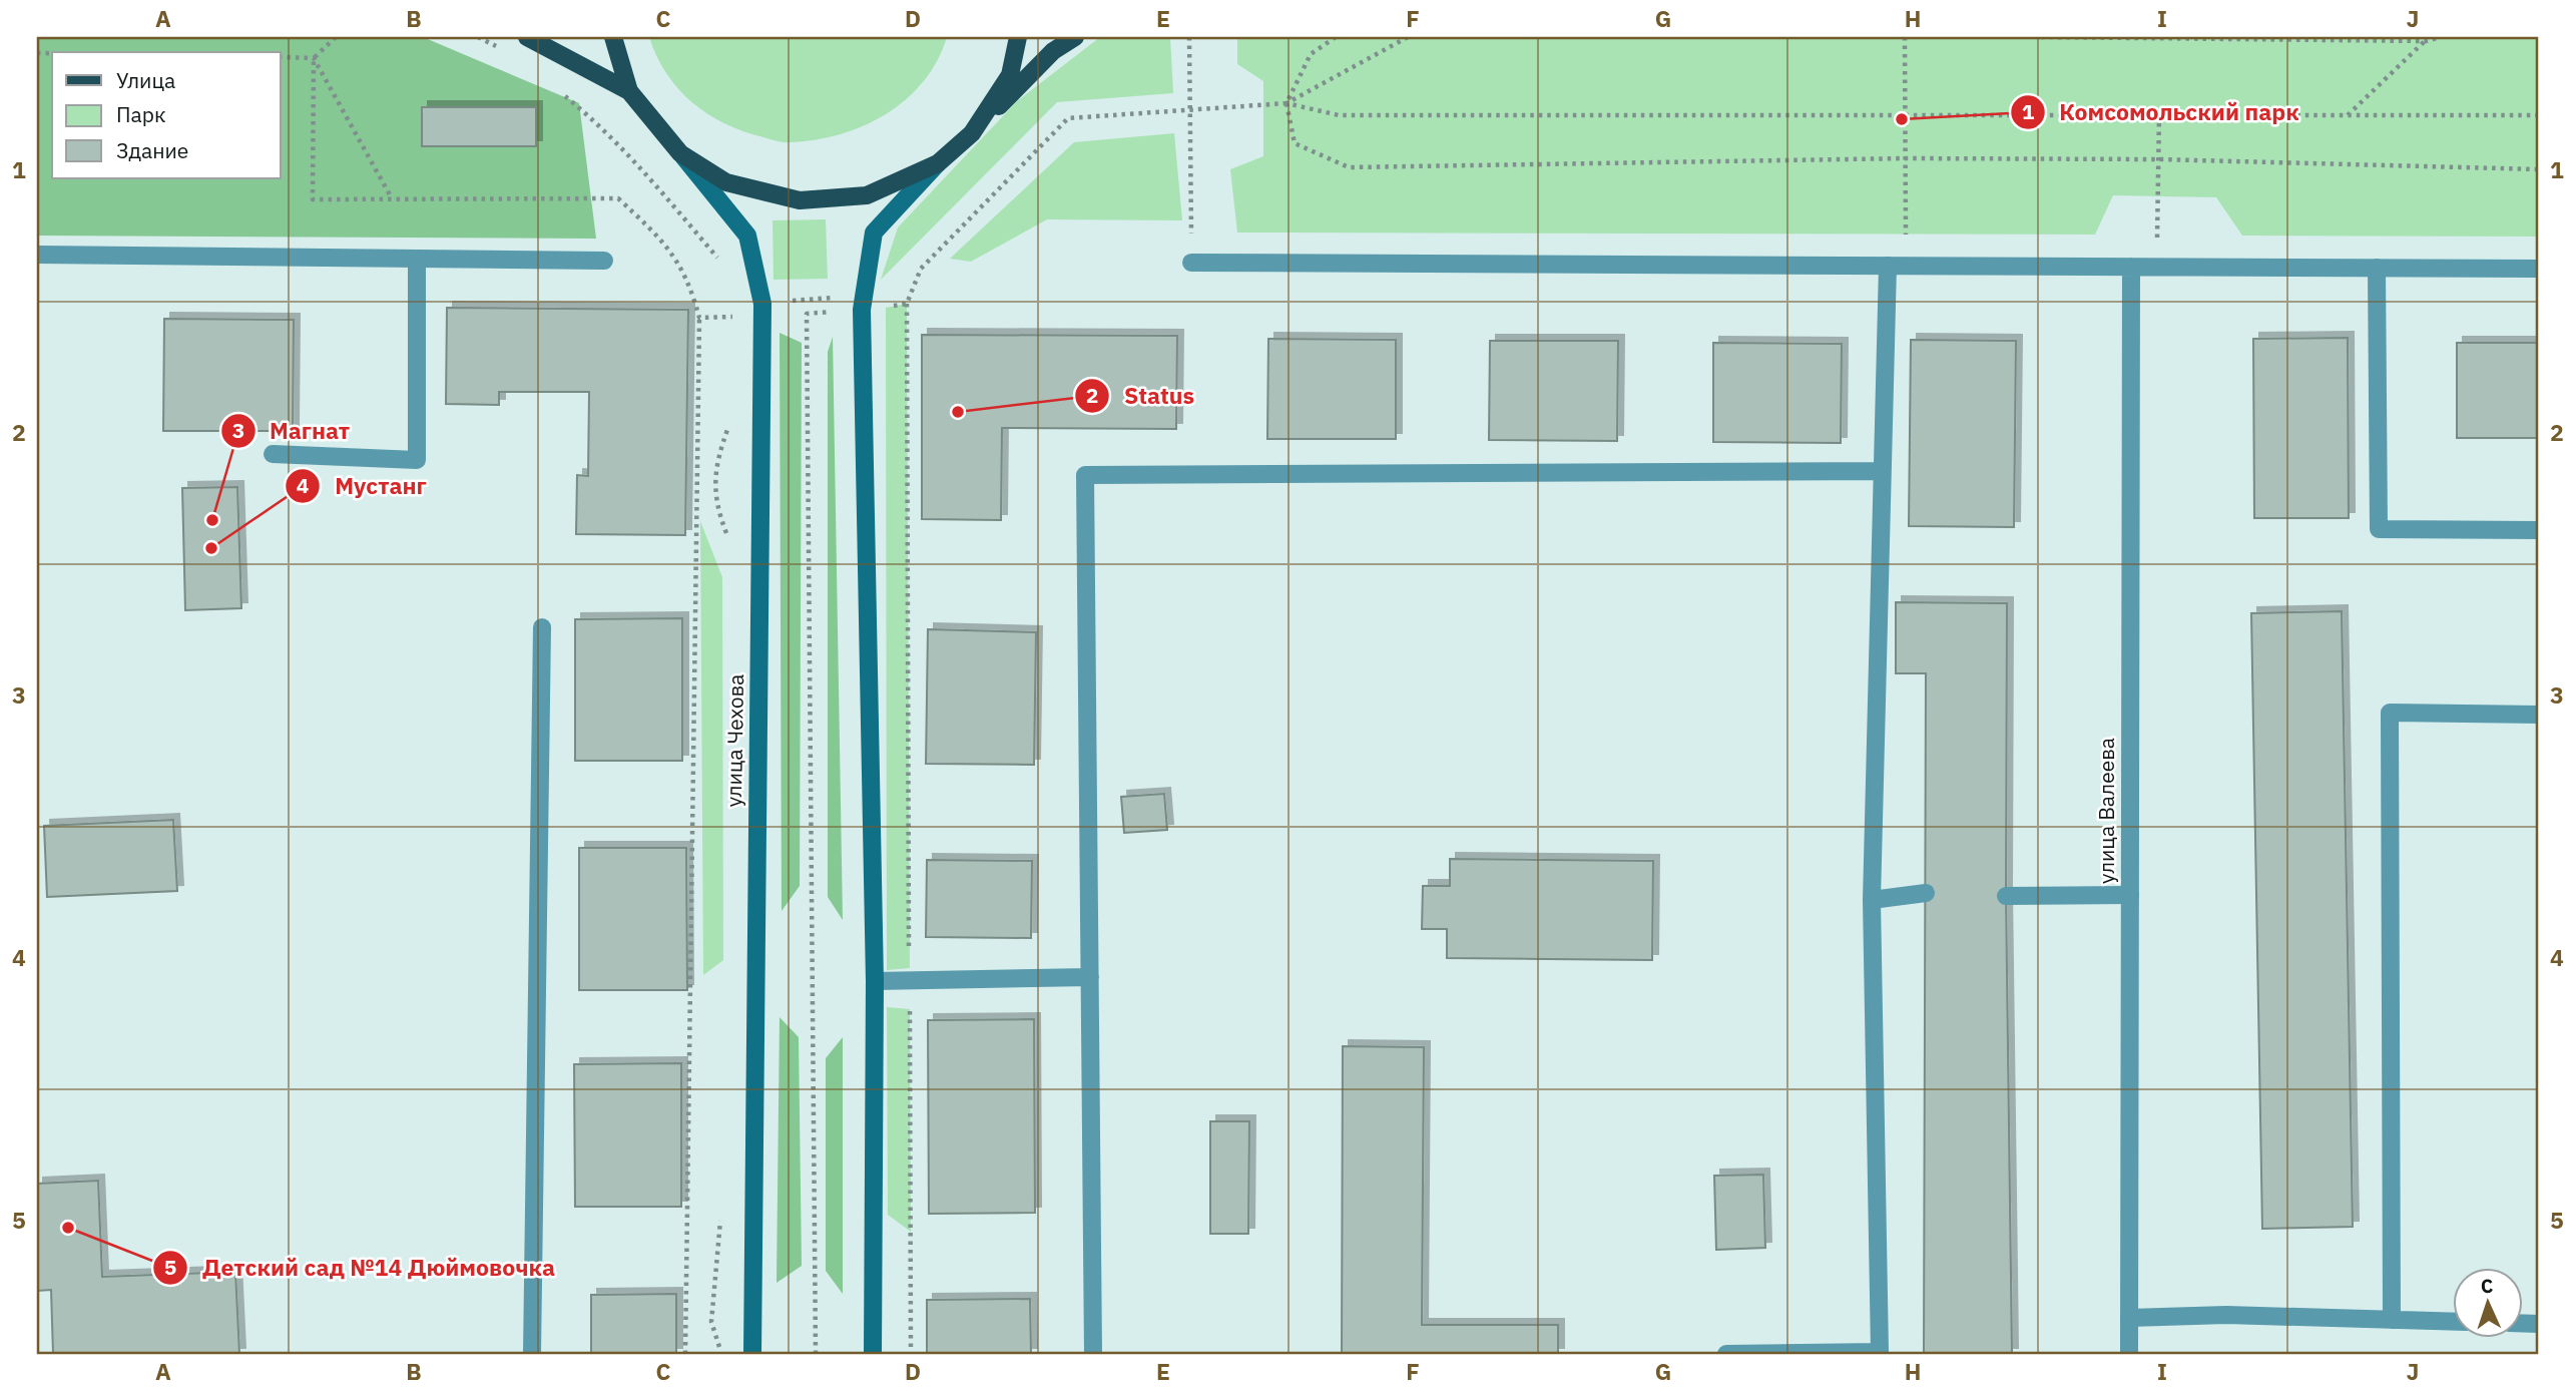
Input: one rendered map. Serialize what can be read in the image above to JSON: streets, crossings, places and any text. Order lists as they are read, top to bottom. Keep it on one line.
{"streets":{"main road":["улица Чехова"],"street":["улица Валеева"]},"places":["Комсомольский парк","Status","Магнат","Мустанг","Детский сад №14 Дюймовочка"],"legend":["Улица","Парк","Здание"],"north":"top","grid":{"columns":["A","B","C","D","E","F","G","H","I","J"],"rows":["1","2","3","4","5"]}}
